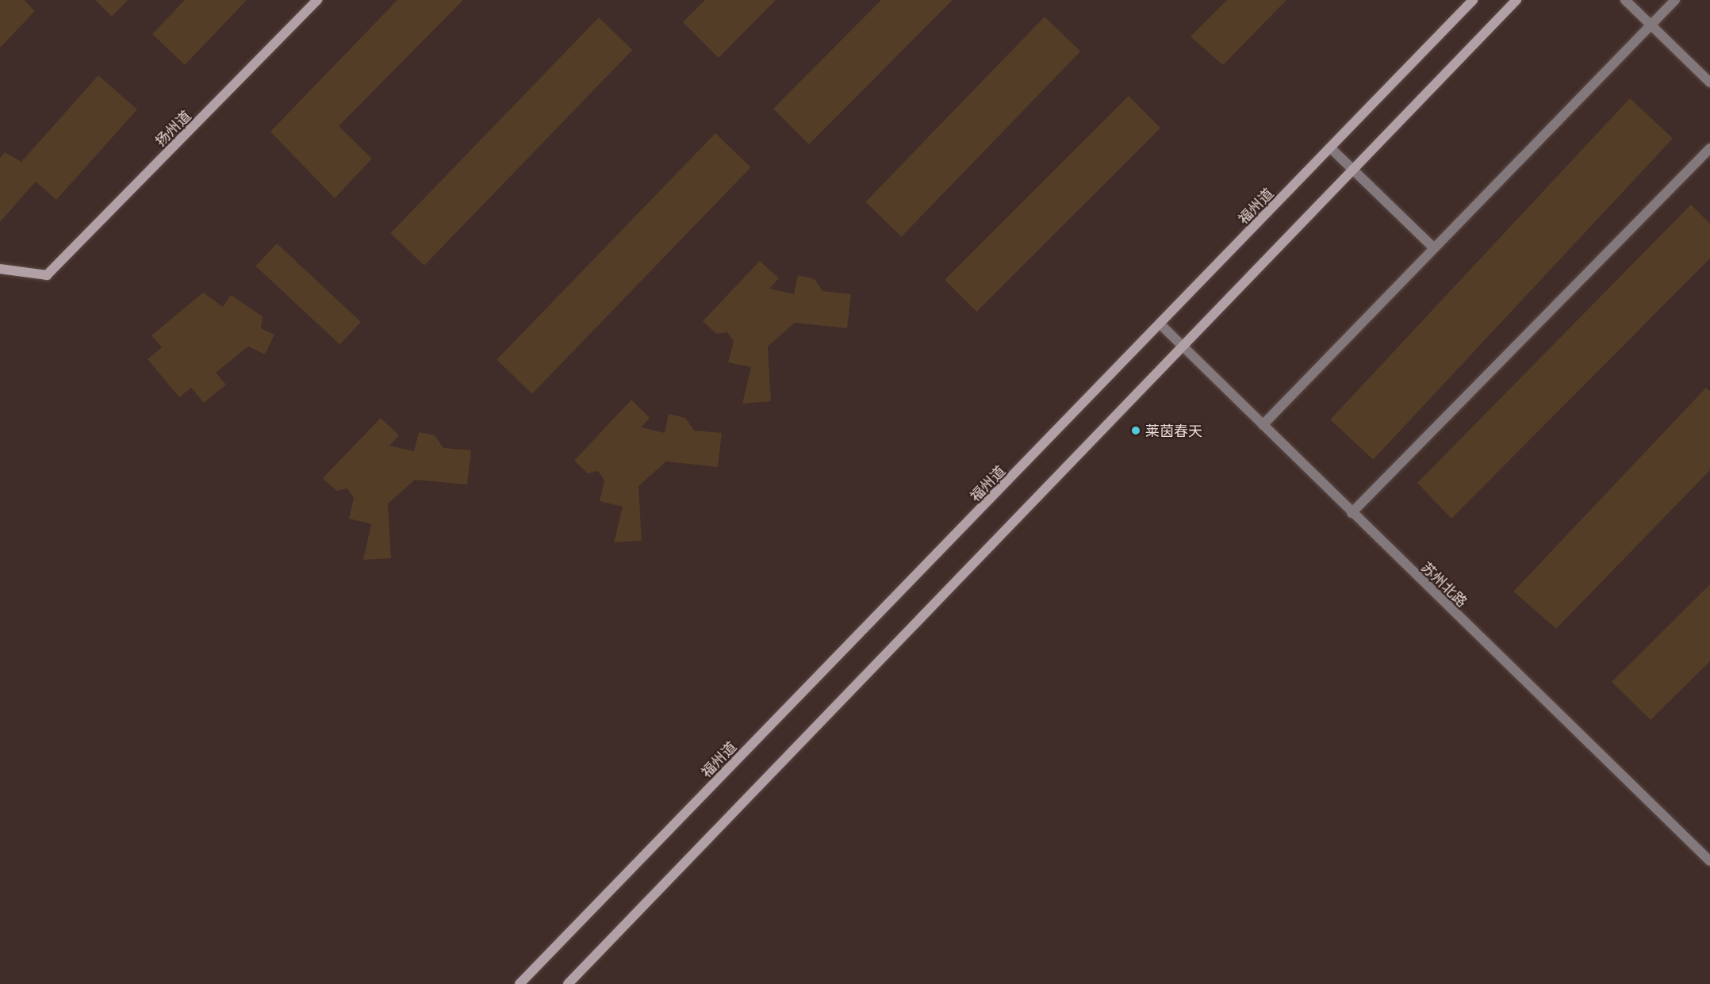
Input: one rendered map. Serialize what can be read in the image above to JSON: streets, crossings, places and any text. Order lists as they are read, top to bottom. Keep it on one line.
{"streets":{"main road":["扬州道","福州道"],"street":["苏州北路"]},"crossings":[["福州道","苏州北路"]],"places":["莱茵春天"]}
